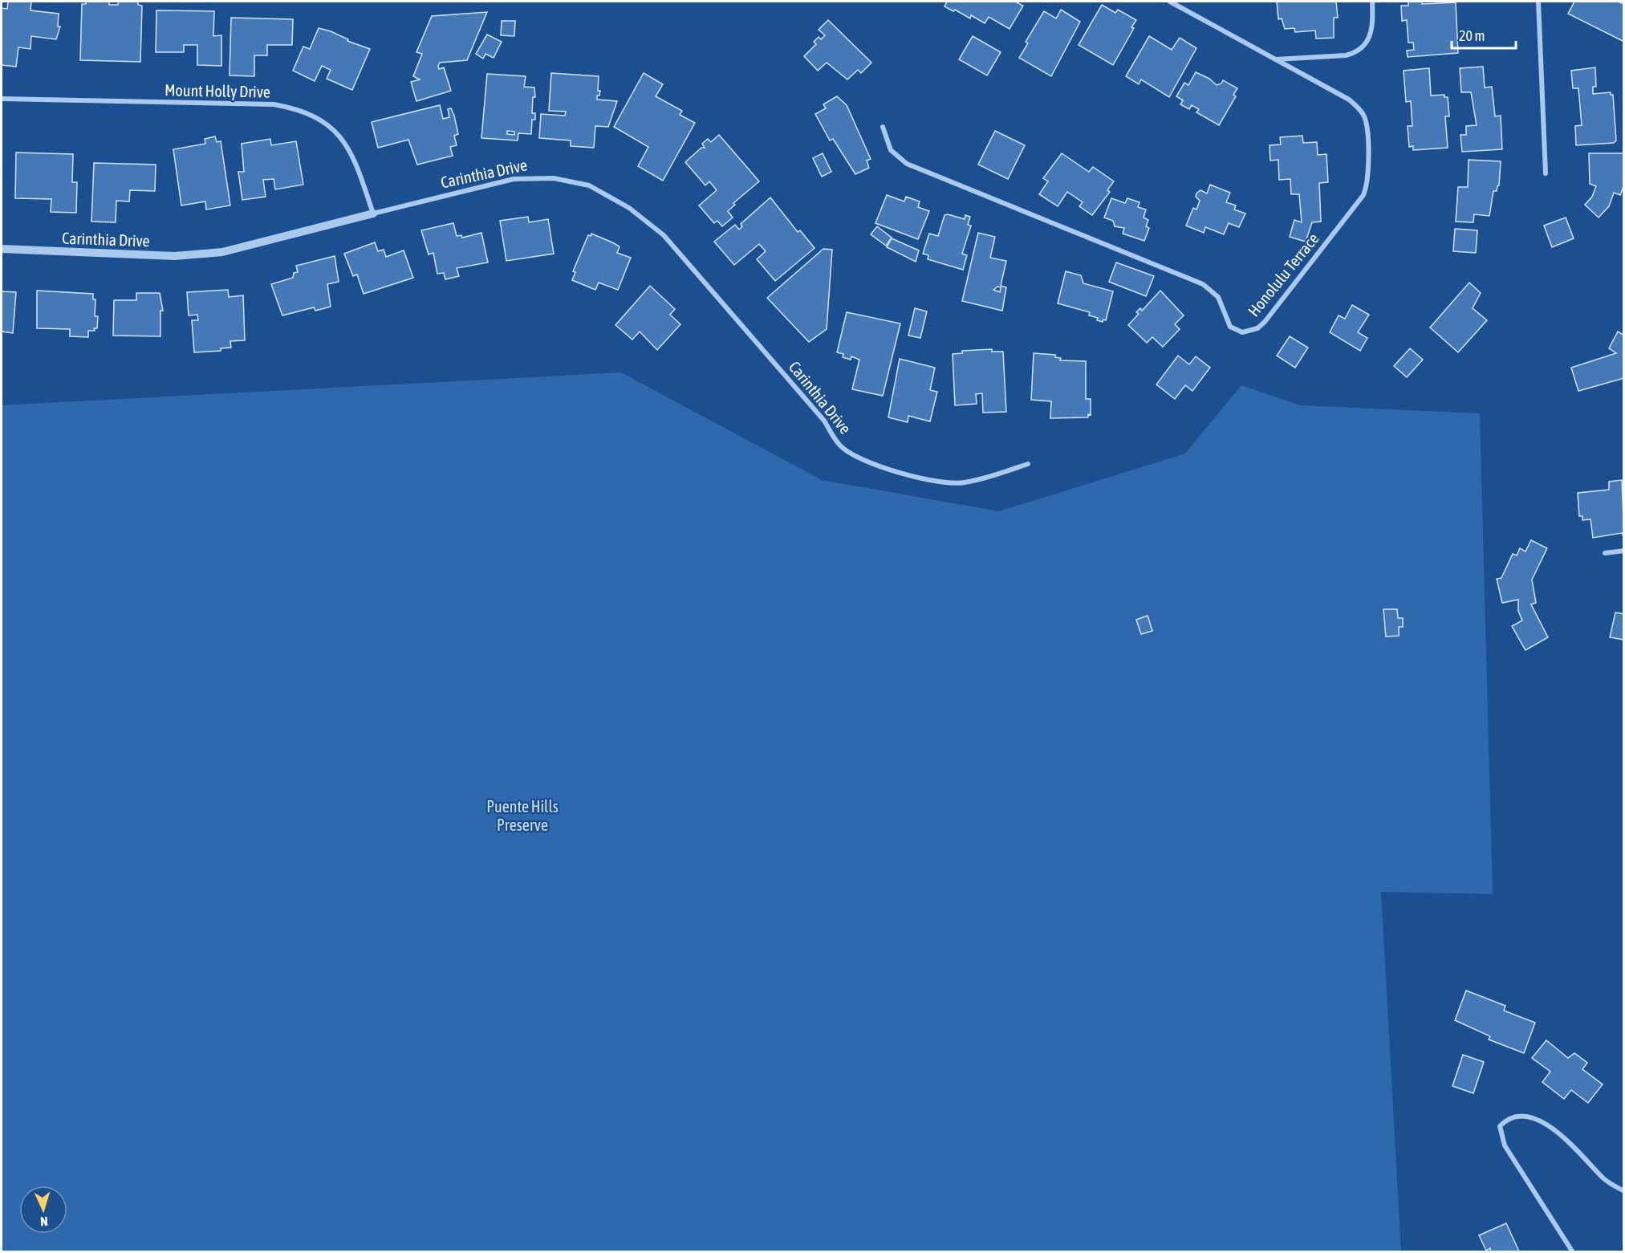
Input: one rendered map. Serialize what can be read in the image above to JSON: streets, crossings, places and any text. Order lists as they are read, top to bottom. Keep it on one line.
{"streets":{"street":["Mount Holly Drive","Carinthia Drive","Honolulu Terrace"]},"crossings":[["Mount Holly Drive","Carinthia Drive"]],"parks":["Puente Hills Preserve"],"scale_bar":"20 m","north":"bottom"}
